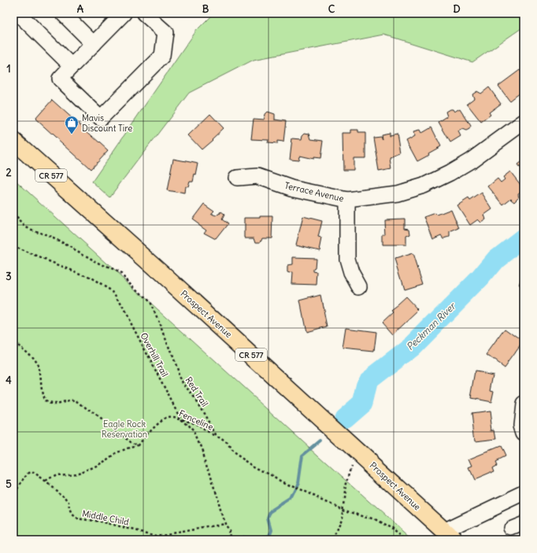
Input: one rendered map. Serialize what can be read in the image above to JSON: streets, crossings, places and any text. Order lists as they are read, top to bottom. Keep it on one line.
{"streets":{"main road":["CR 577","Prospect Avenue"],"street":["Terrace Avenue"],"path":["Overhill Trail","Red Trail","Fenceline","Middle Child"]},"crossings":[["Overhill Trail","Fenceline"],["Overhill Trail","Middle Child"],["Red Trail","Fenceline"]],"water":["Peckman River"],"parks":["Eagle Rock Reservation"],"places":{"shop":["Mavis Discount Tire"]},"grid":{"columns":["A","B","C","D"],"rows":["1","2","3","4","5"]}}
